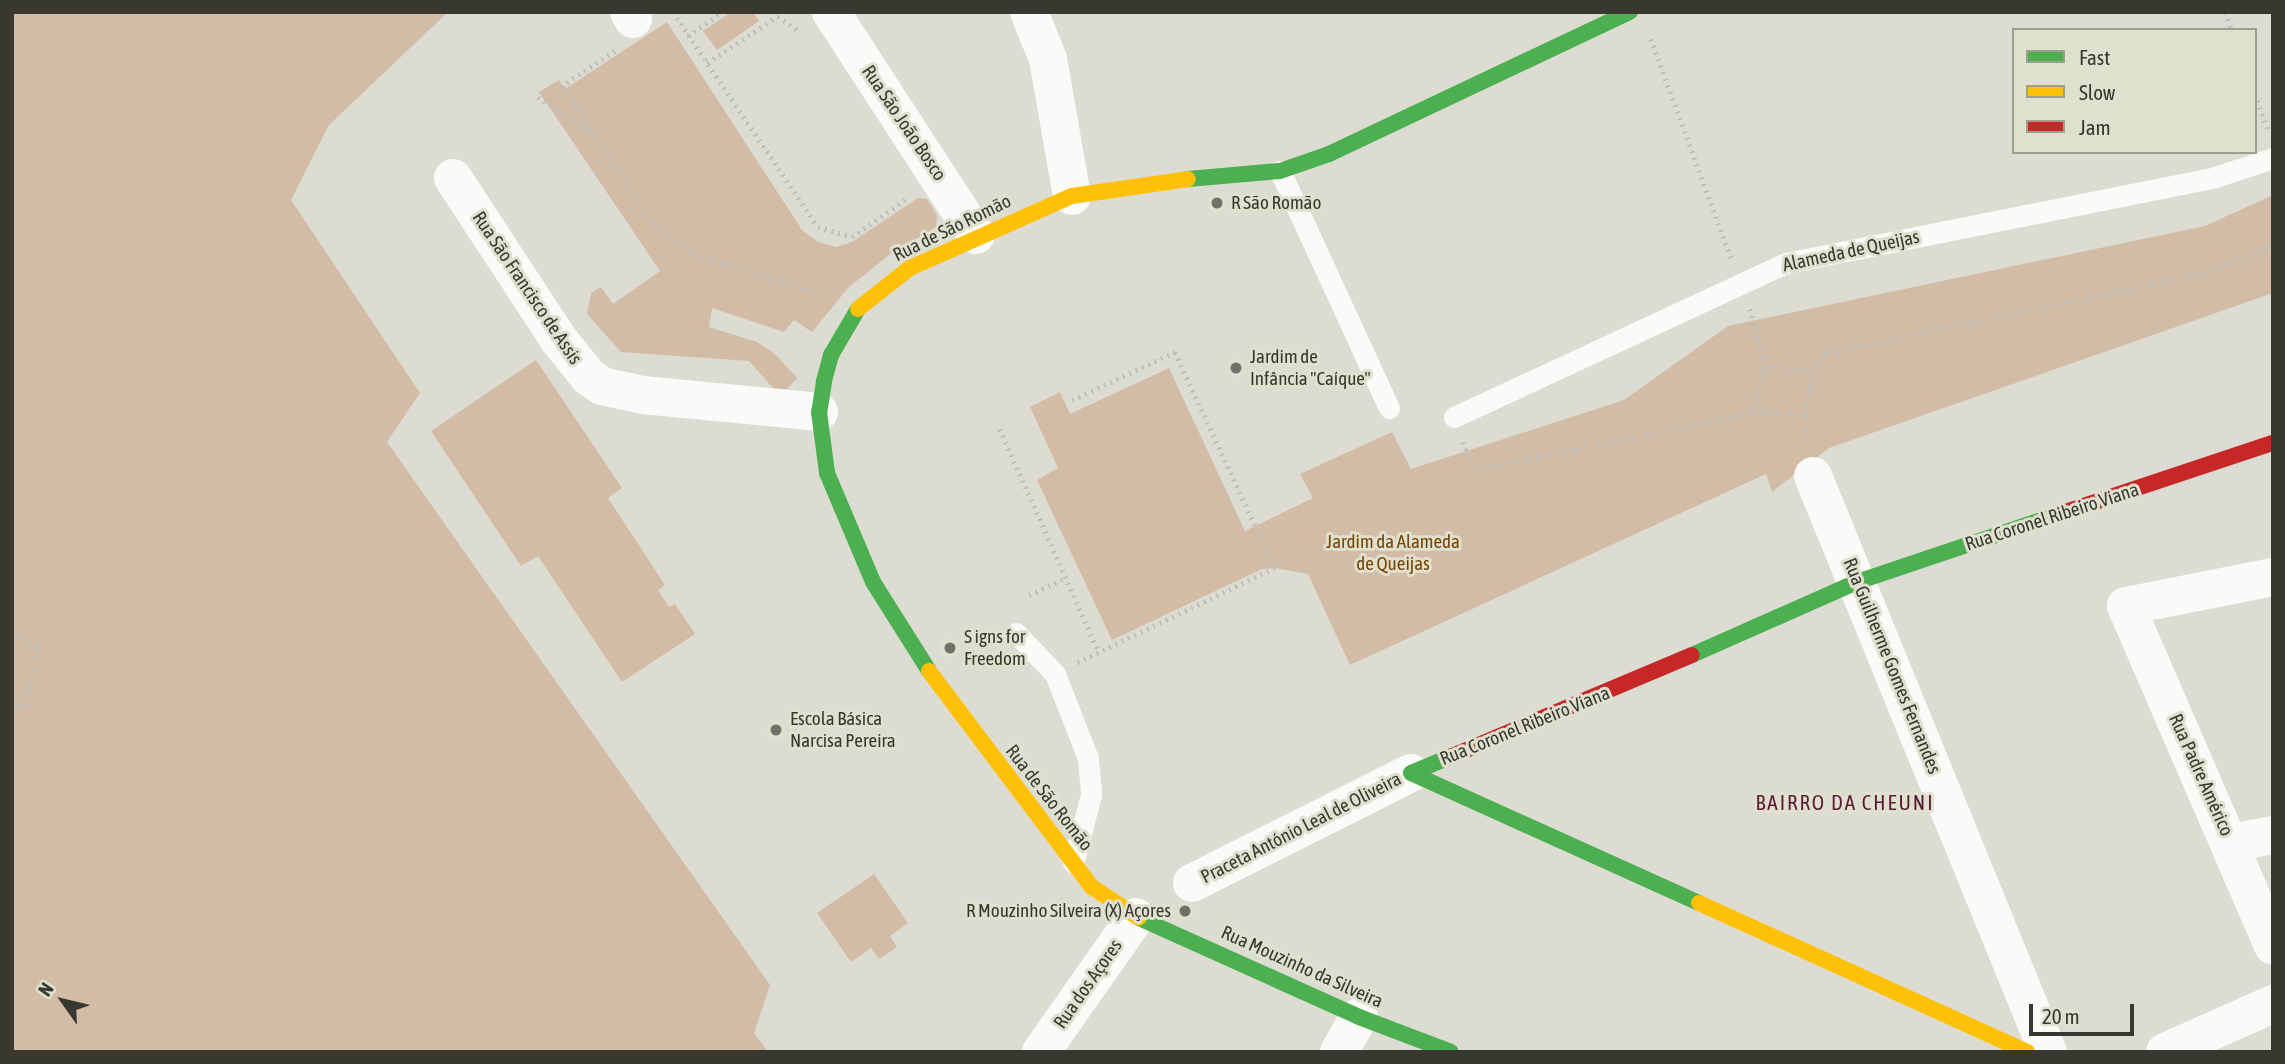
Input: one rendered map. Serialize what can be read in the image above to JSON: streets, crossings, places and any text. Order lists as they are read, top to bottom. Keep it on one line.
{"streets":{"street":["Rua São João Bosco","Rua de São Romão","Rua São Francisco de Assis","Rua Coronel Ribeiro Viana","Rua Guilherme Gomes Fernandes","Rua Padre Américo","Praceta António Leal de Oliveira","Rua Mouzinho da Silveira","Rua dos Açores"],"lane":["Alameda de Queijas"]},"crossings":[["Rua São João Bosco","Rua de São Romão"],["Rua de São Romão","Rua São Francisco de Assis"],["Rua de São Romão","Rua Mouzinho da Silveira"],["Rua de São Romão","Rua dos Açores"],["Rua Coronel Ribeiro Viana","Rua Guilherme Gomes Fernandes"],["Rua Coronel Ribeiro Viana","Praceta António Leal de Oliveira"],["Rua Mouzinho da Silveira","Rua dos Açores"]],"districts":["BAIRRO DA CHEUNI"],"parks":["Jardim da Alameda de Queijas"],"places":["R São Romão","Jardim de Infância \"Caíque\"","S igns for Freedom","Escola Básica Narcisa Pereira","R Mouzinho Silveira (X) Açores"],"legend":["Fast","Slow","Jam"],"scale_bar":"20 m","north":"top left"}
